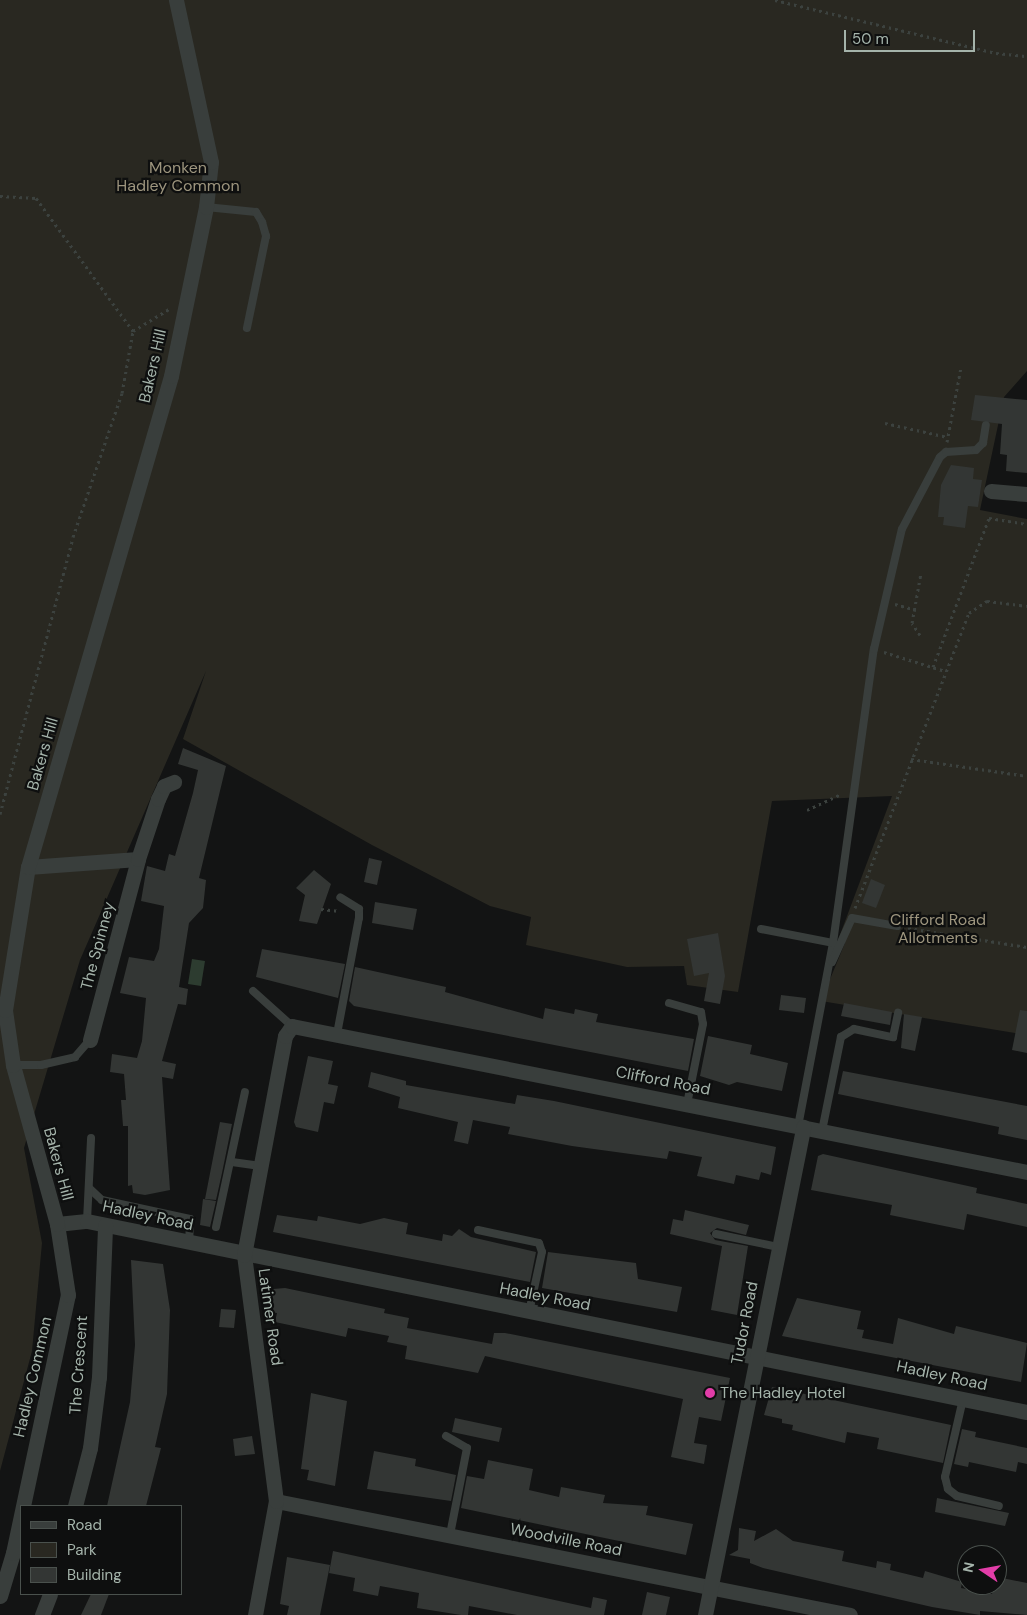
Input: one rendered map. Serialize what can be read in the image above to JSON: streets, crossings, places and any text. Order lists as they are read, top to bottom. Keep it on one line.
{"streets":{"street":["Bakers Hill","The Spinney","Clifford Road","Hadley Road","Latimer Road","Tudor Road","The Crescent","Hadley Common","Woodville Road"]},"crossings":[["Bakers Hill","Hadley Road"],["Bakers Hill","Hadley Common"],["Clifford Road","Latimer Road"],["Clifford Road","Tudor Road"],["Hadley Road","Latimer Road"],["Hadley Road","Tudor Road"],["Hadley Road","The Crescent"],["Hadley Road","Hadley Common"],["Latimer Road","Woodville Road"],["Tudor Road","Woodville Road"]],"parks":["Monken Hadley Common","Clifford Road Allotments"],"places":["The Hadley Hotel"],"legend":["Road","Park","Building"],"scale_bar":"50 m","north":"left"}
